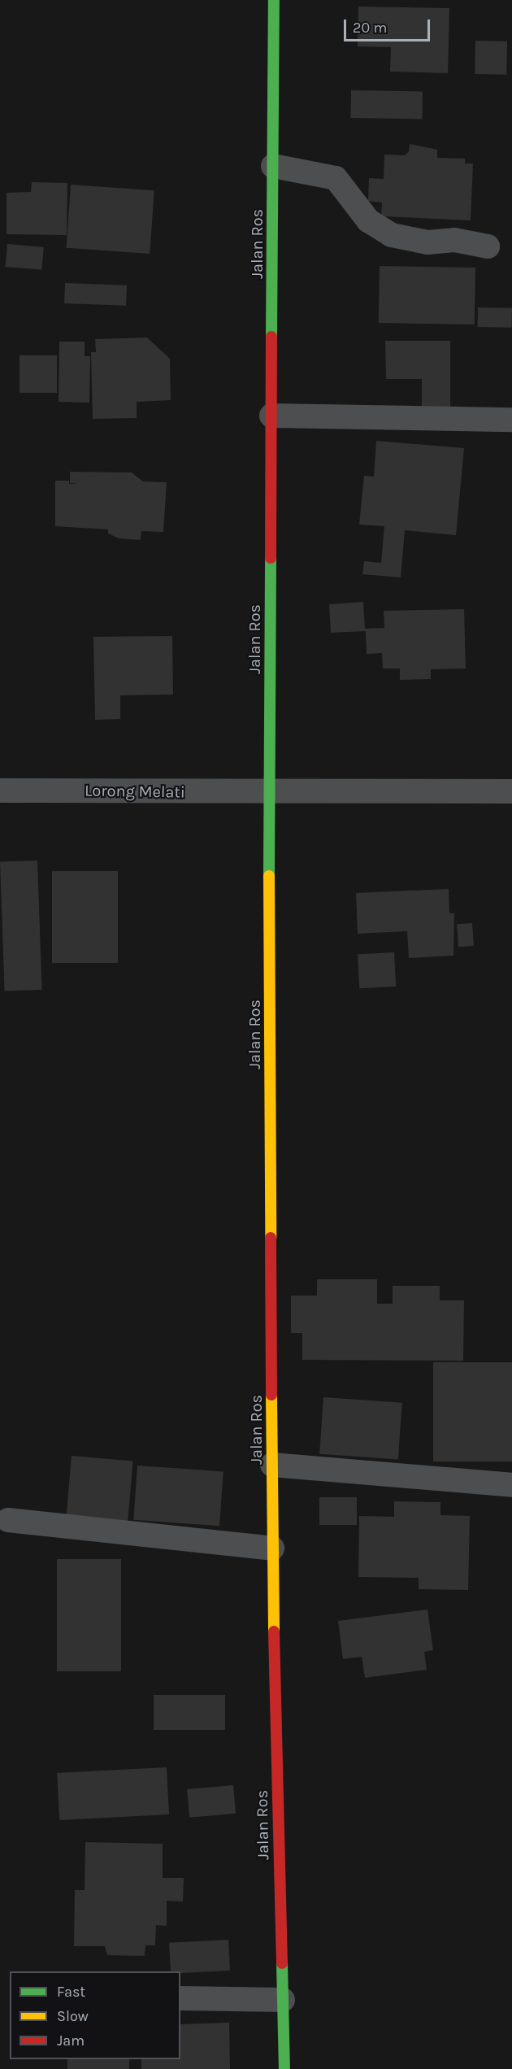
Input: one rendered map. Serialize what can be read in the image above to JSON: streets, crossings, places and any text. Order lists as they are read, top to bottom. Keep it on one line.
{"streets":{"street":["Jalan Ros","Lorong Melati"]},"crossings":[["Jalan Ros","Lorong Melati"]],"legend":["Fast","Slow","Jam"],"scale_bar":"20 m"}
